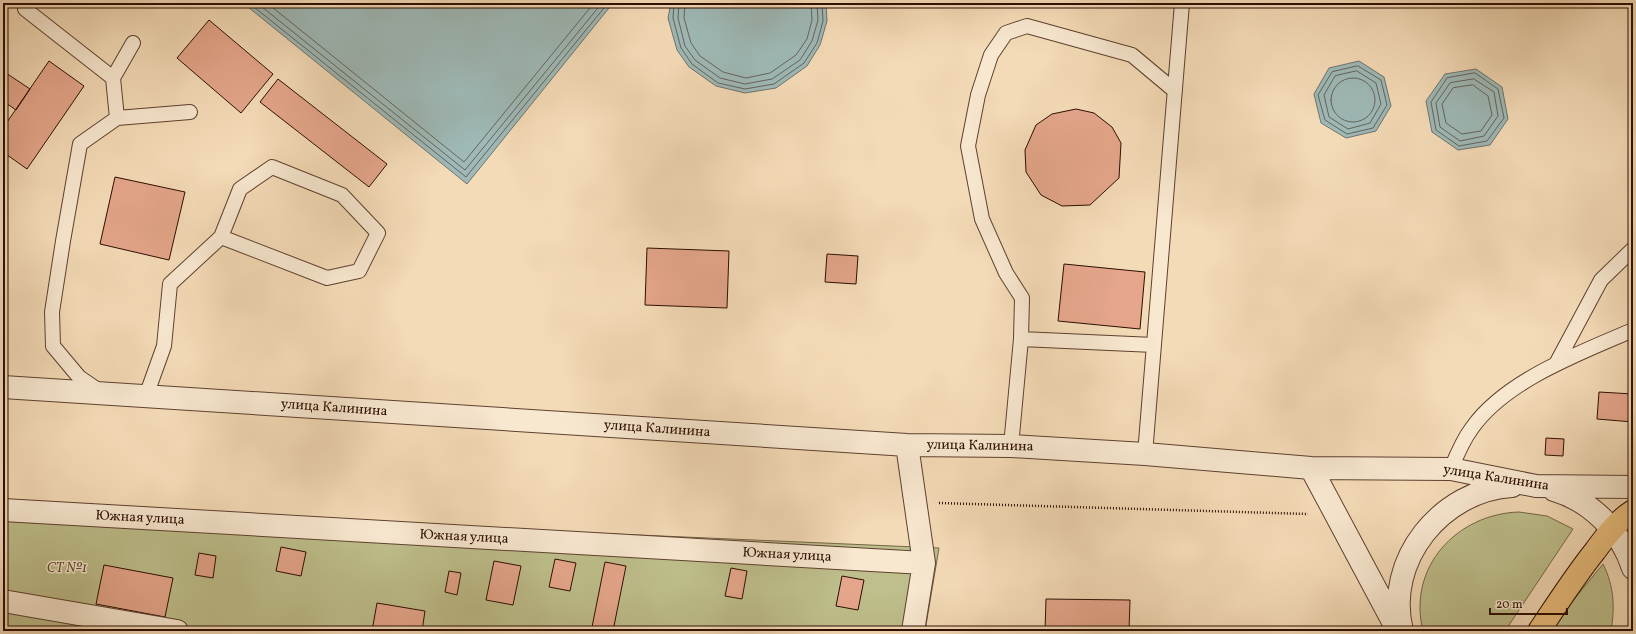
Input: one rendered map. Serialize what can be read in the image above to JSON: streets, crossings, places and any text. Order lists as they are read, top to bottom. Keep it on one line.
{"streets":{"street":["улица Калинина","Южная улица"]},"parks":["СТ №1"],"scale_bar":"20 m"}
